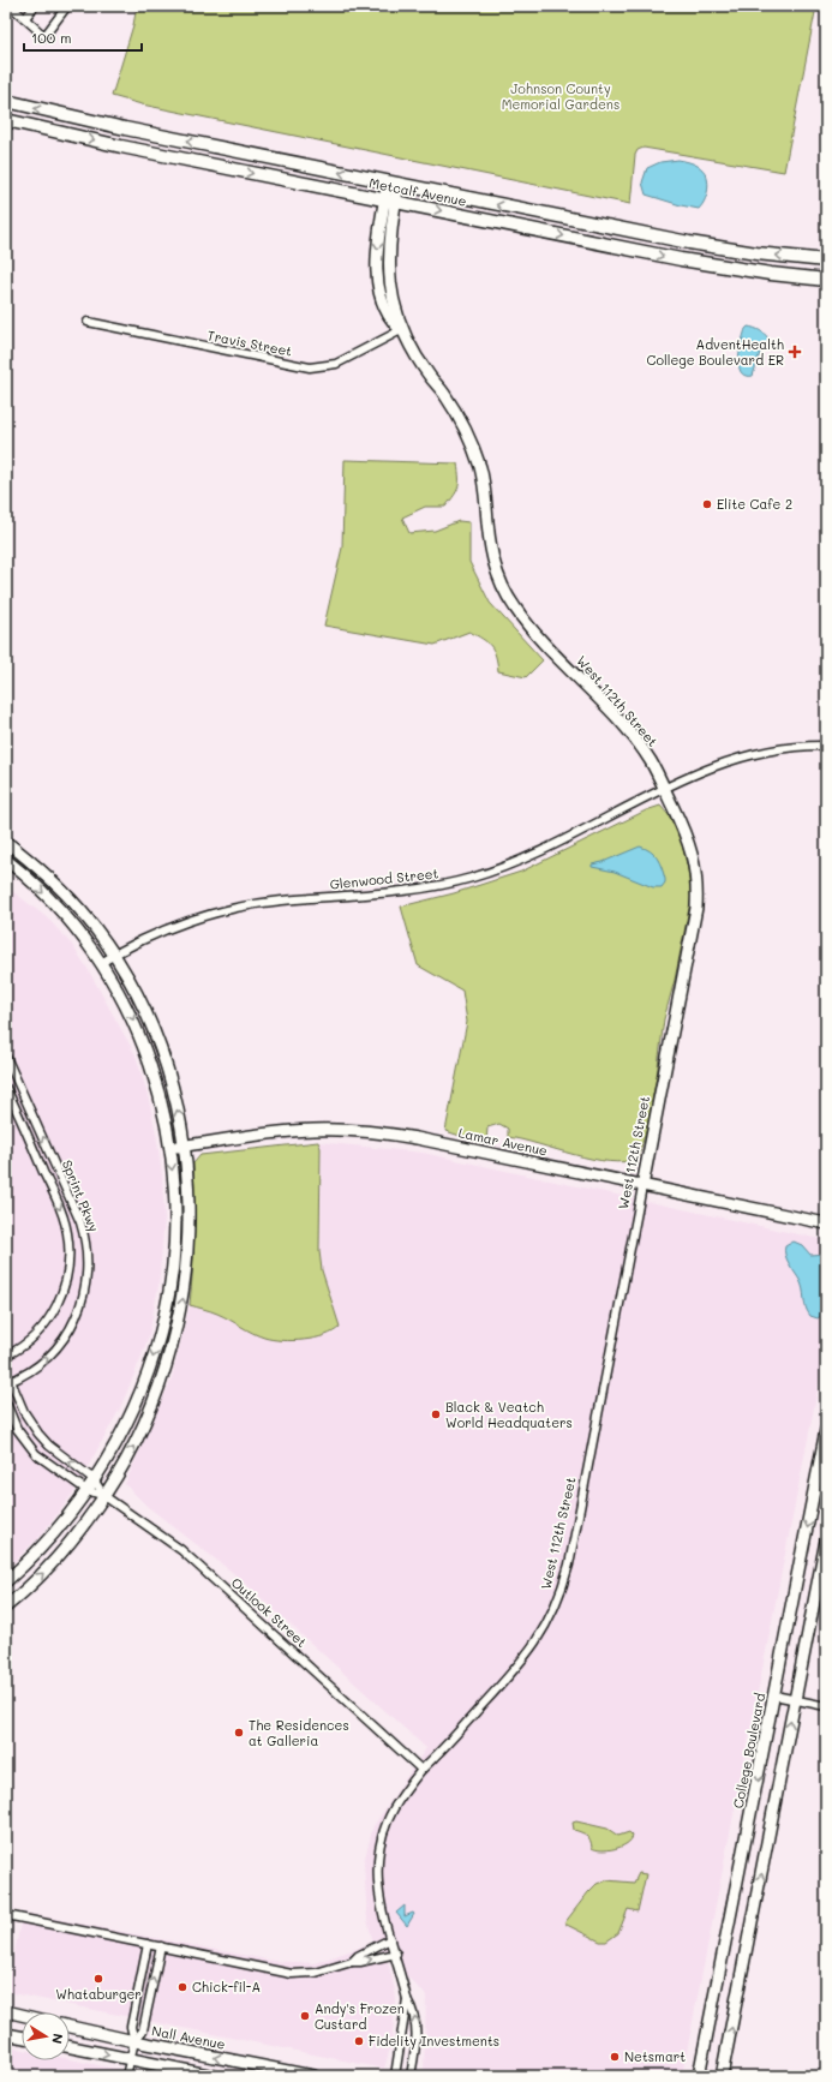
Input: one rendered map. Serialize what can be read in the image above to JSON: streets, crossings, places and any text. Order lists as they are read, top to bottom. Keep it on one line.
{"streets":{"main road":["Metcalf Avenue"],"street":["Travis Street","West 112th Street","Glenwood Street","Lamar Avenue","Sprint Pkwy","Outlook Street","College Boulevard","Nall Avenue"]},"crossings":[["Metcalf Avenue","West 112th Street"],["Travis Street","West 112th Street"],["West 112th Street","Glenwood Street"],["West 112th Street","Lamar Avenue"],["West 112th Street","Outlook Street"]],"parks":["Johnson County Memorial Gardens"],"places":{"health":["AdventHealth College Boulevard ER"],"other":["Elite Cafe 2","Black & Veatch World Headquaters","The Residences at Galleria","Whataburger","Chick-fil-A","Andy's Frozen Custard","Fidelity Investments","Netsmart"]},"scale_bar":"100 m","north":"right"}
